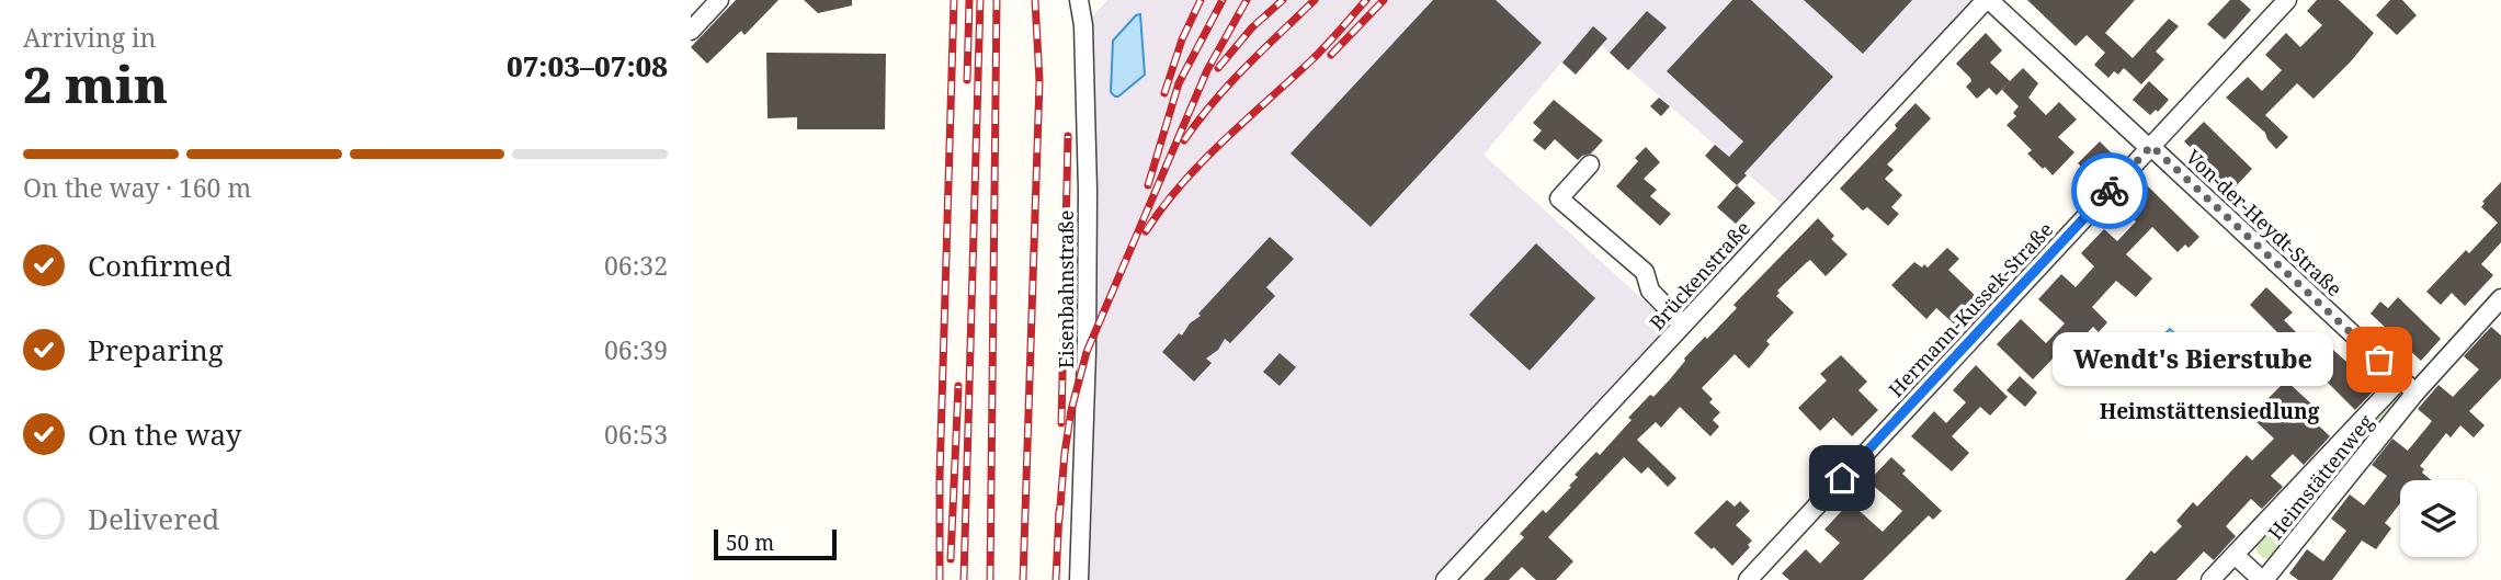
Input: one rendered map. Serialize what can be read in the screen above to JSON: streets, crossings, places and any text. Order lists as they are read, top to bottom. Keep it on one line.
{"streets":{"street":["Von-der-Heydt-Straße","Brückenstraße","Eisenbahnstraße","Hermann-Kussek-Straße","Heimstättenweg"]},"crossings":[["Von-der-Heydt-Straße","Brückenstraße"],["Von-der-Heydt-Straße","Hermann-Kussek-Straße"],["Von-der-Heydt-Straße","Heimstättenweg"]],"districts":["Heimstättensiedlung"],"places":["Wendt's Bierstube"],"scale_bar":"50 m","page":{"heading":["2 min","Arriving in","07:03–07:08"],"bar":"On the way · 160 m","list":[["Confirmed","06:32"],["Preparing","06:39"],["On the way","06:53"],"Delivered"],"bubble":"Wendt's Bierstube","scale":"50 m"}}
